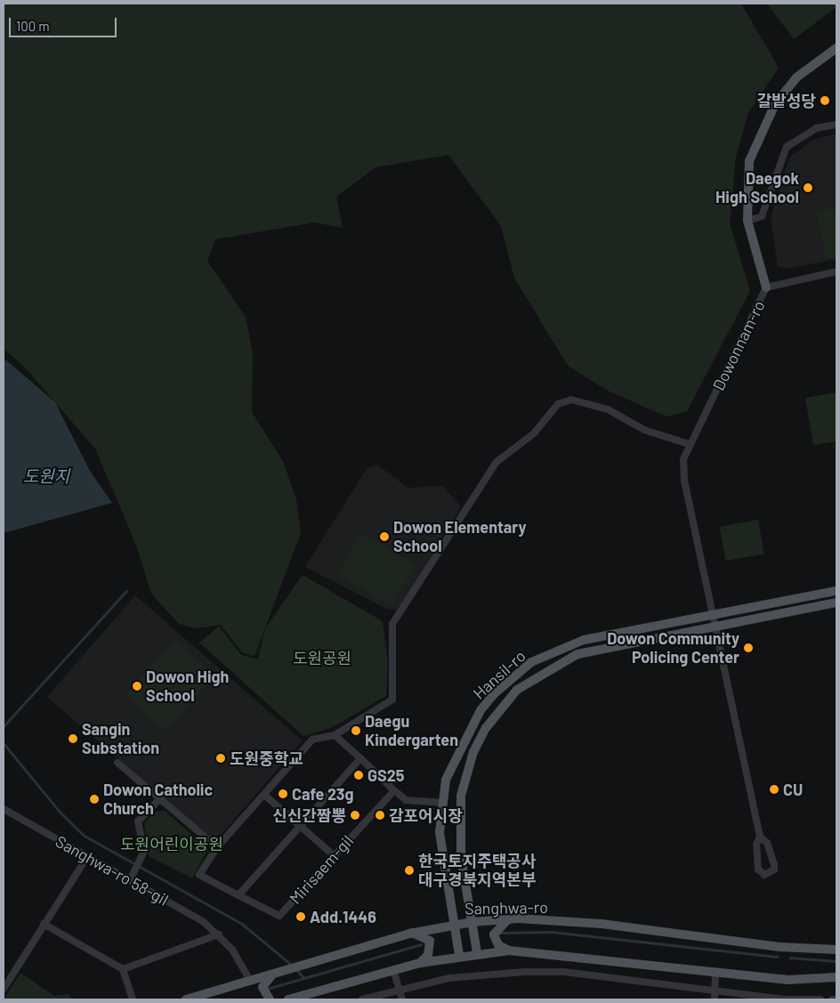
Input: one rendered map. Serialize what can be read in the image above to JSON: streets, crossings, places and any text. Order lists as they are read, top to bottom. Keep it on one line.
{"streets":{"main road":["Hansil-ro","Sanghwa-ro"],"street":["Dowonnam-ro","Mirisaem-gil","Sanghwa-ro 58-gil"]},"crossings":[["Dowonnam-ro","Hansil-ro"],["Hansil-ro","Sanghwa-ro"],["Sanghwa-ro 58-gil","Sanghwa-ro"]],"water":["도원지"],"parks":["도원공원","도원어린이공원"],"places":["갈밭성당","Daegok High School","Dowon Elementary School","Dowon Community Policing Center","Dowon High School","Daegu Kindergarten","Sangin Substation","도원중학교","GS25","CU","Cafe 23g","Dowon Catholic Church","신신간짬뽕","감포어시장","한국토지주택공사 대구경북지역본부","Add.1446"],"scale_bar":"100 m"}
